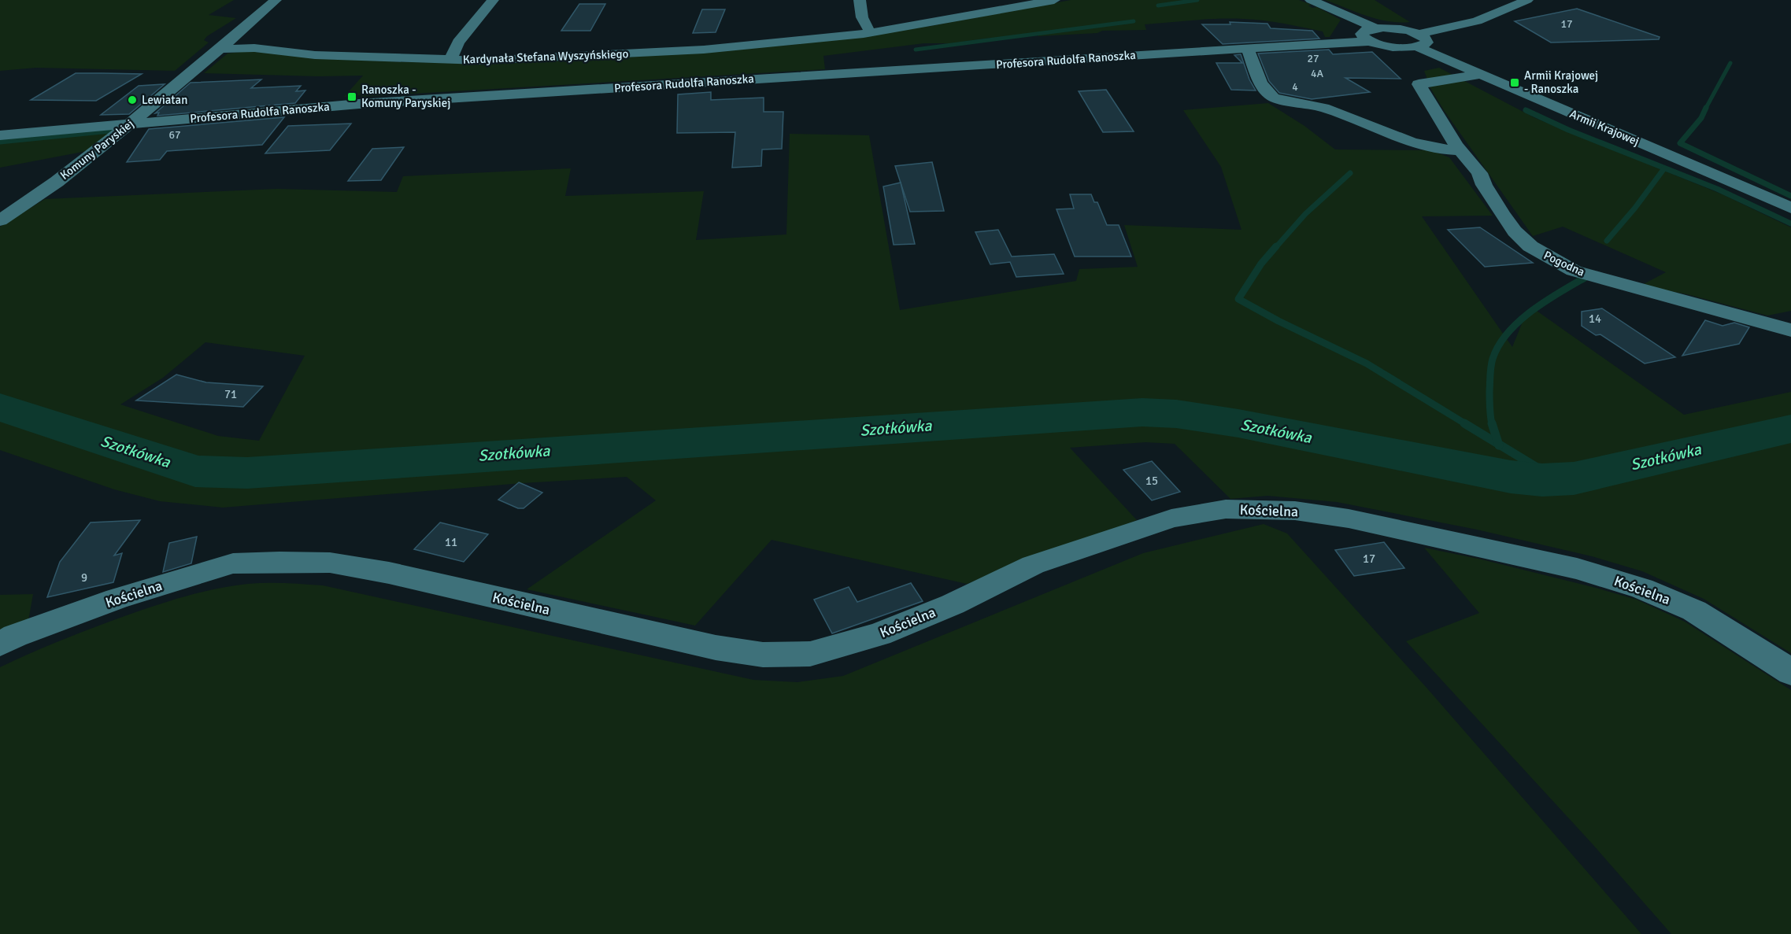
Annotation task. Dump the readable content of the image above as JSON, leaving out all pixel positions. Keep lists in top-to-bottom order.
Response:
{
  "streets": {
    "street": [
      "Kardynała Stefana Wyszyńskiego",
      "Profesora Rudolfa Ranoszka",
      "Armii Krajowej",
      "Komuny Paryskiej",
      "Pogodna",
      "Kościelna"
    ]
  },
  "crossings": [
    ["Kardynała Stefana Wyszyńskiego", "Komuny Paryskiej"],
    ["Profesora Rudolfa Ranoszka", "Komuny Paryskiej"],
    ["Armii Krajowej", "Pogodna"]
  ],
  "water": ["Szotkówka"],
  "places": {
    "transit": ["Armii Krajowej - Ranoszka", "Ranoszka - Komuny Paryskiej"],
    "other": ["Lewiatan"]
  },
  "house_numbers": [
    "17",
    "27",
    "4A",
    "4",
    "67",
    "14",
    "71",
    "15",
    "11",
    "17",
    "9"
  ]
}
